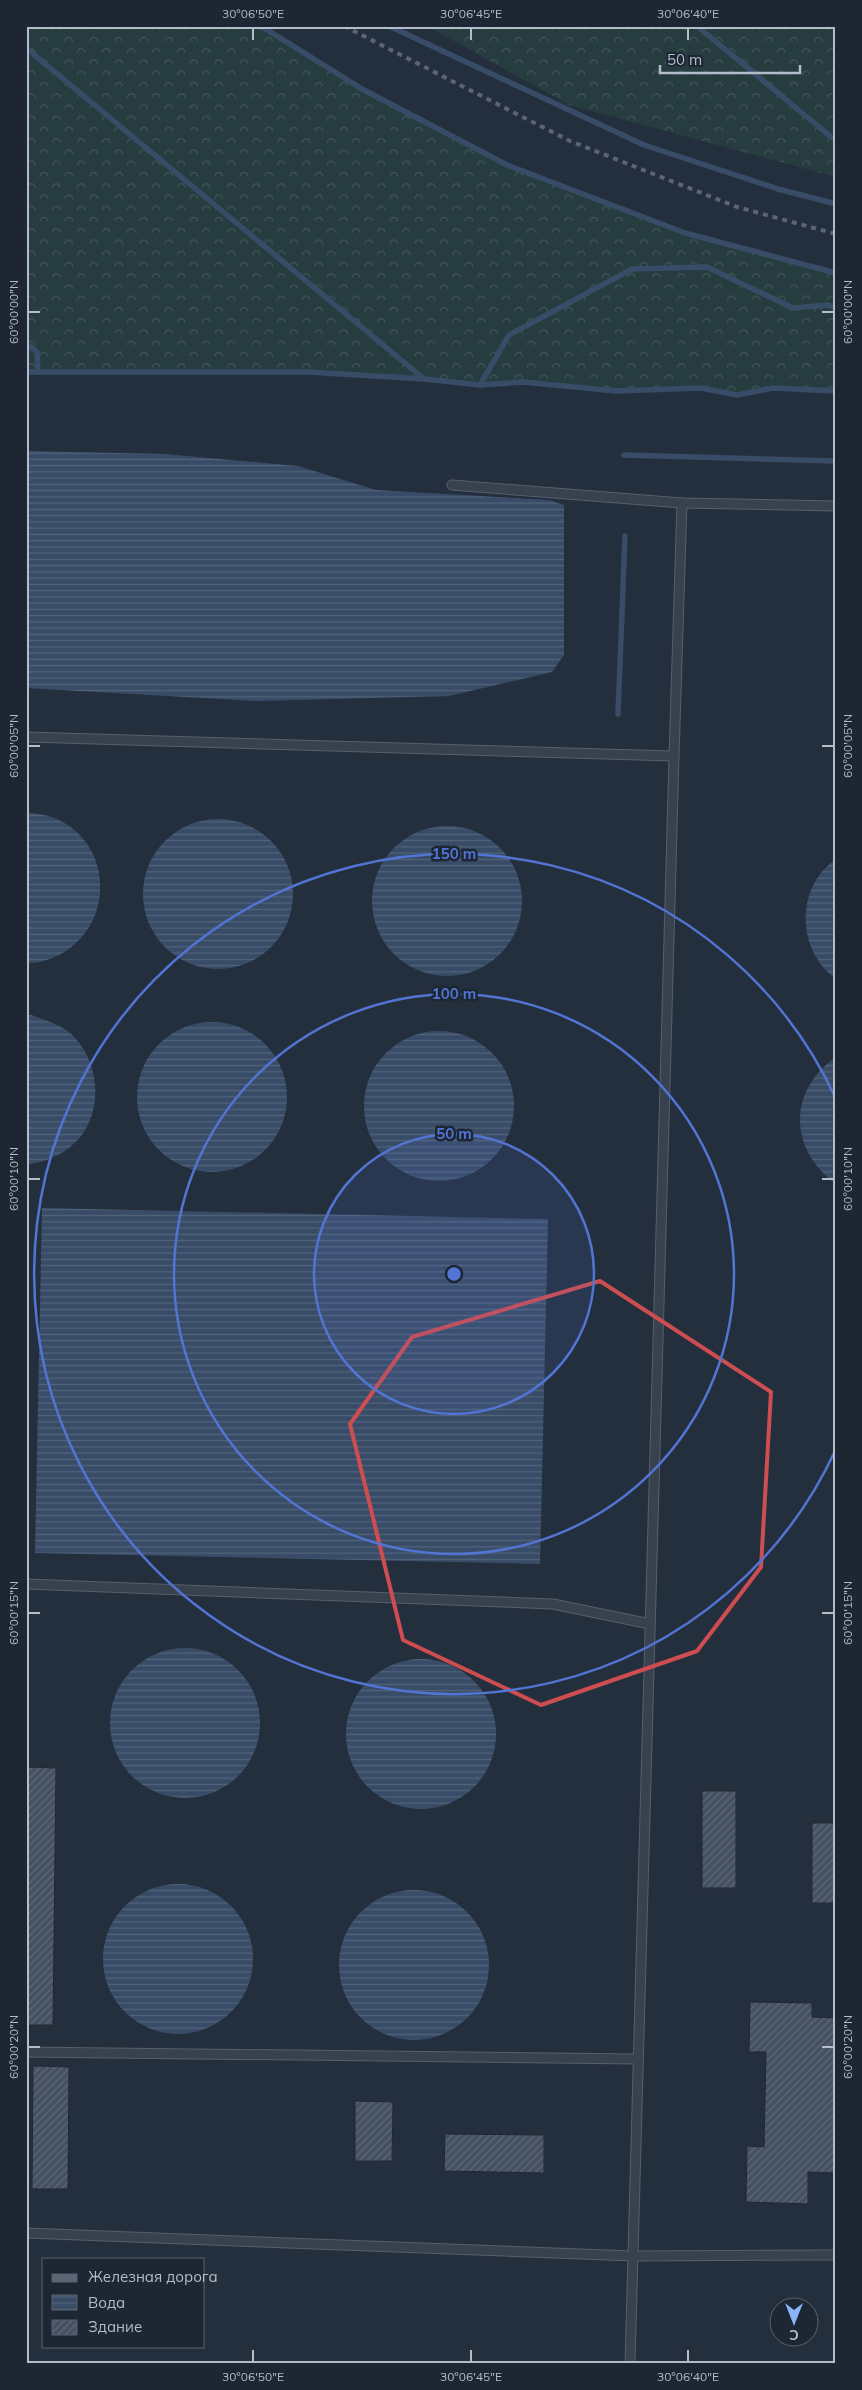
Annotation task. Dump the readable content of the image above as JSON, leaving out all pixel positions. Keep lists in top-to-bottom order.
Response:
{
  "legend": ["Железная дорога", "Вода", "Здание"],
  "scale_bar": "50 m",
  "north": "bottom",
  "coordinates": [
    "30°06'50\"E",
    "30°06'45\"E",
    "30°06'40\"E",
    "60°00'00\"N",
    "60°00'05\"N",
    "60°00'10\"N",
    "60°00'15\"N",
    "60°00'20\"N"
  ],
  "rings": ["150 m", "100 m", "50 m"]
}
